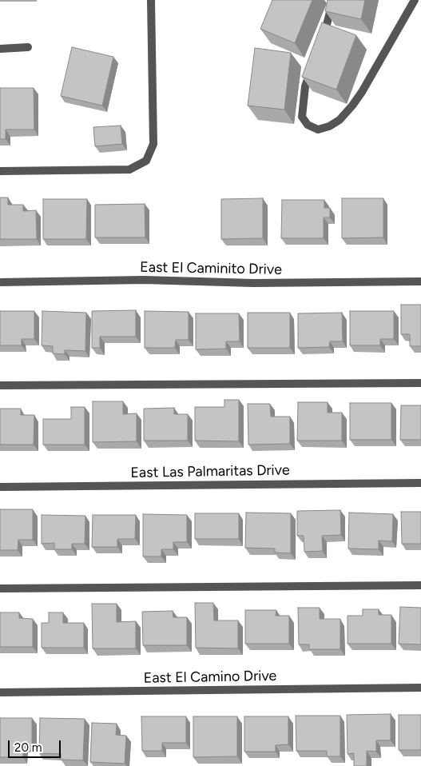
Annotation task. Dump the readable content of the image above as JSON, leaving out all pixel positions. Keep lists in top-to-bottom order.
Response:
{
  "streets": {
    "street": ["East El Caminito Drive", "East Las Palmaritas Drive", "East El Camino Drive"]
  },
  "scale_bar": "20 m"
}
